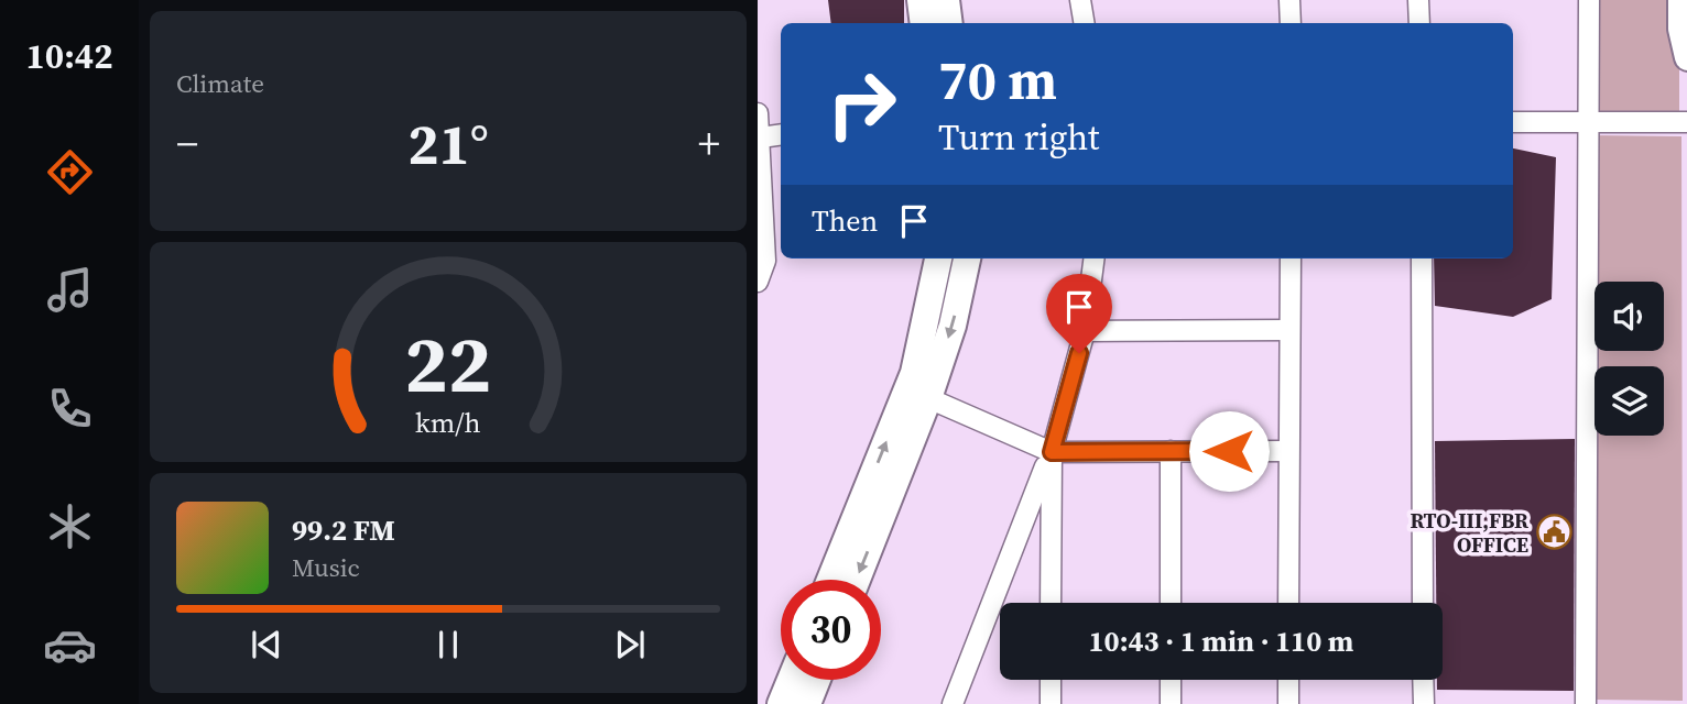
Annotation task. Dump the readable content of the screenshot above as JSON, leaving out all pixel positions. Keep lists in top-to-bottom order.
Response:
{
  "places": {
    "public building": ["RTO-III,FBR OFFICE"]
  },
  "page": {
    "tabs": "10:42",
    "tile": "Climate",
    "turn": ["70 m", "Turn right"],
    "heat": ["−", "21°", "+"],
    "then": "Then",
    "song": ["99.2 FM", "Music"],
    "limit": "30",
    "trip": "10:43 · 1 min · 110 m",
    "gauge": ["22", "km/h"]
  }
}
